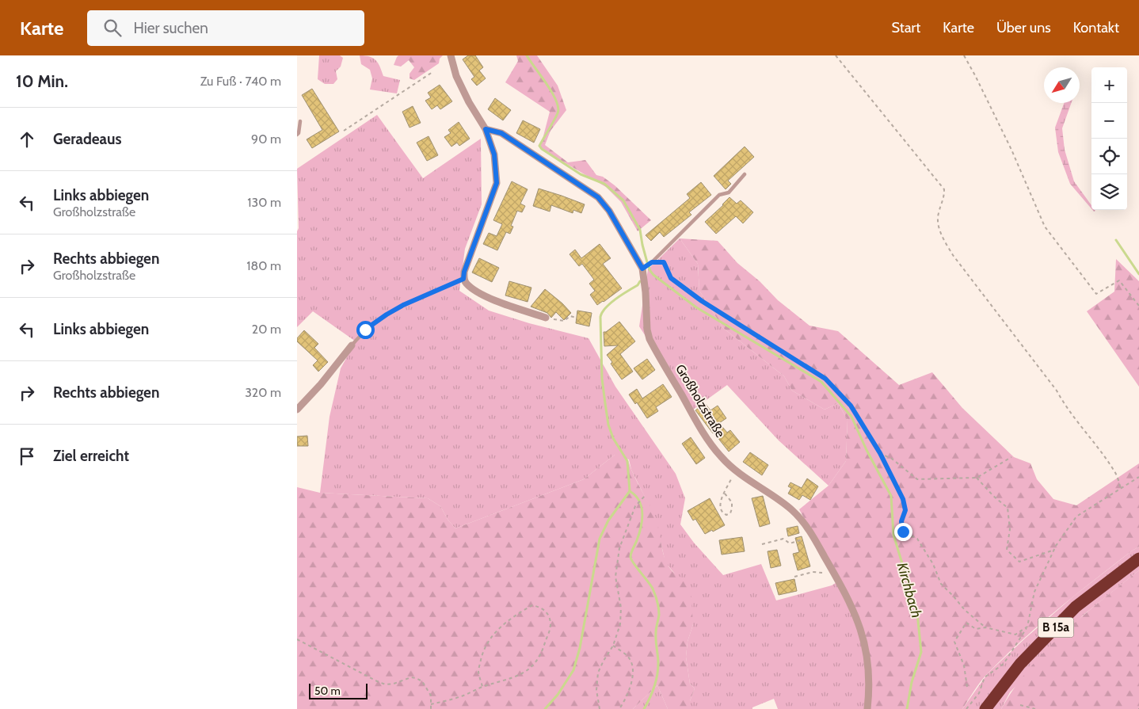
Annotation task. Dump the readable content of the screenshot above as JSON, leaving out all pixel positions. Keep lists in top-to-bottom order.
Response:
{
  "streets": {
    "highway": ["B 15a"],
    "street": ["Großholzstraße"]
  },
  "water": ["Kirchbach"],
  "scale_bar": "50 m",
  "north": "bottom left",
  "page": {
    "header": "Karte",
    "search": "Hier suchen",
    "nav": [
      "Start",
      "Karte",
      "Über uns",
      "Kontakt"
    ],
    "heading": ["10 Min.", "Zu Fuß · 740 m"],
    "map_buttons": ["+", "−"],
    "list": [
      ["Geradeaus", "90 m"],
      ["Links abbiegen", "Großholzstraße", "130 m"],
      ["Rechts abbiegen", "Großholzstraße", "180 m"],
      ["Links abbiegen", "20 m"],
      ["Rechts abbiegen", "320 m"],
      "Ziel erreicht"
    ],
    "scale": "50 m"
  }
}
